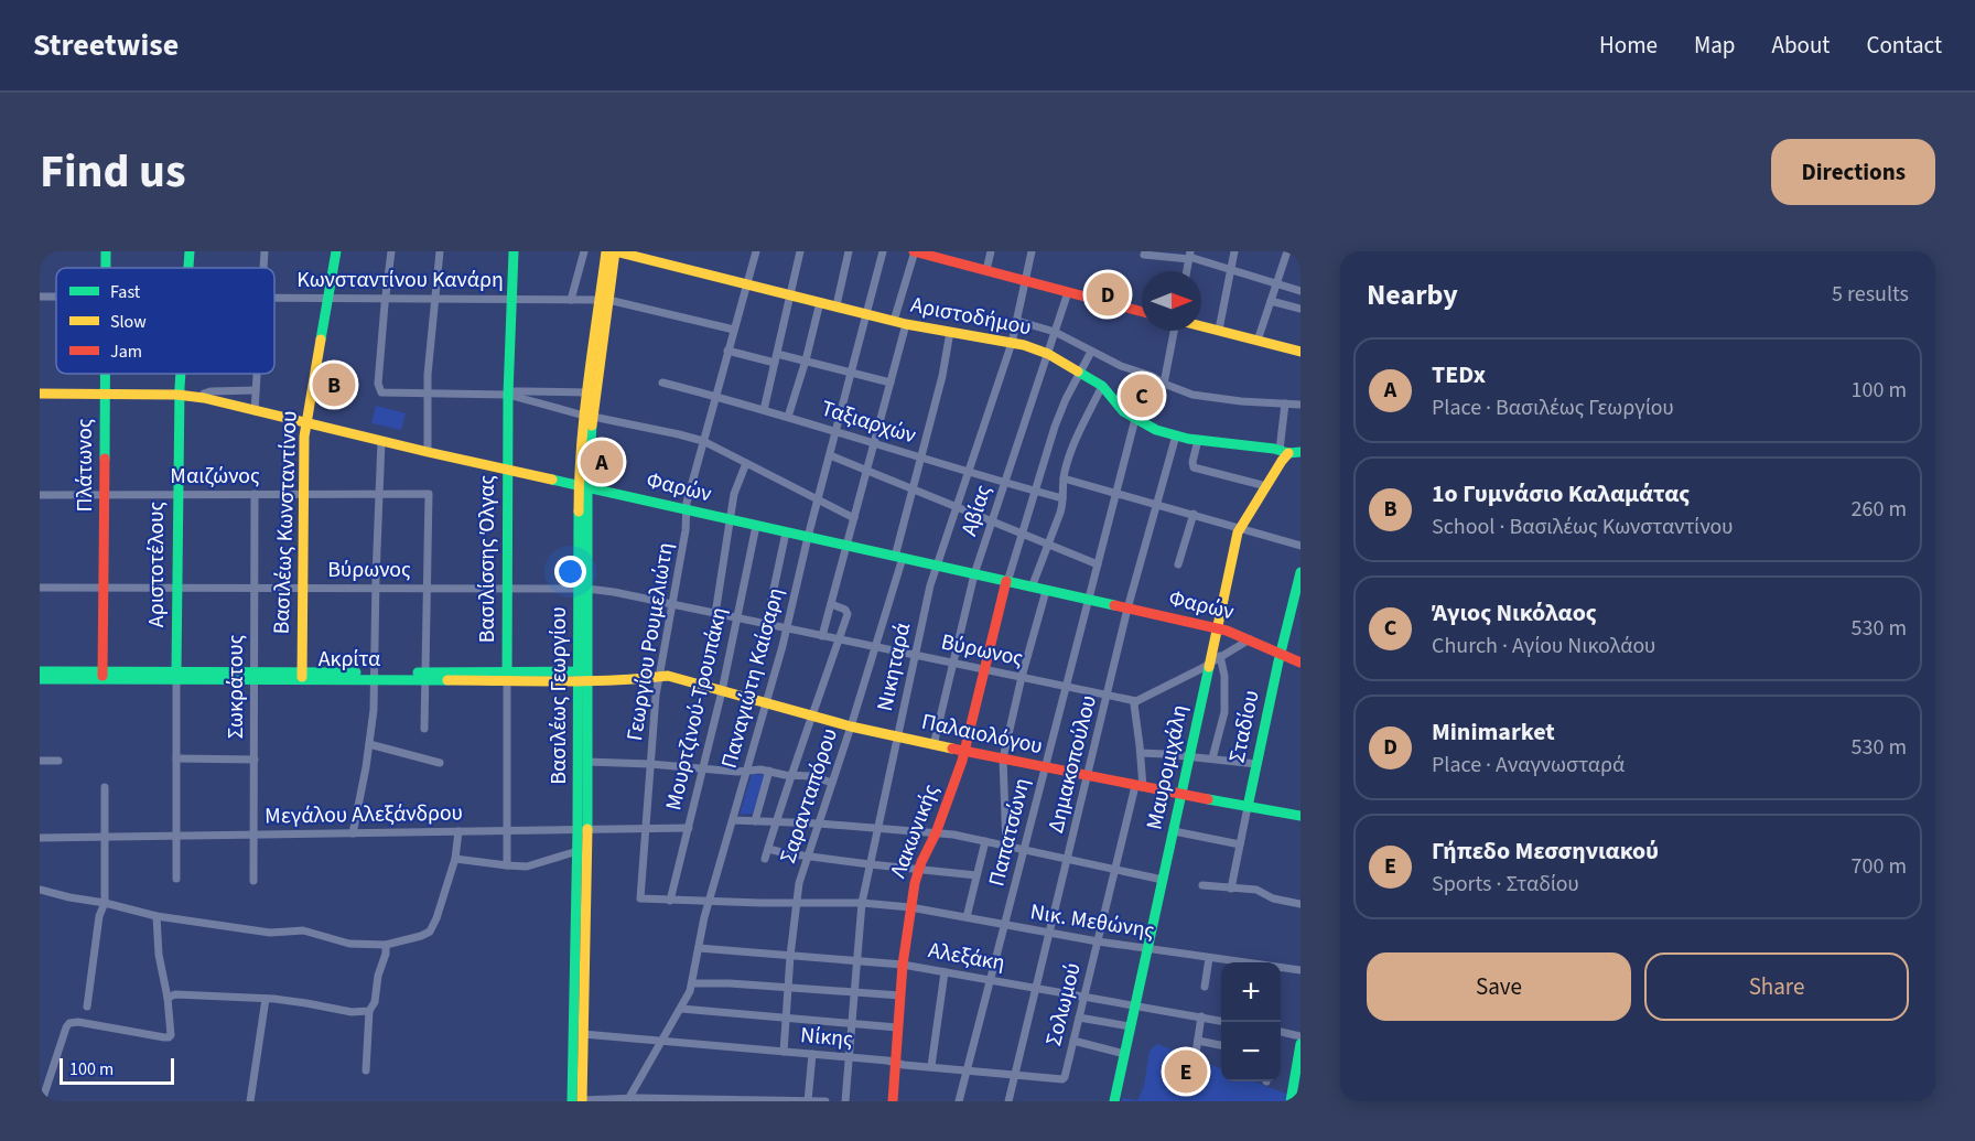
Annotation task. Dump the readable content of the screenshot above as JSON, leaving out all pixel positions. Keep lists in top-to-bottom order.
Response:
{
  "streets": {
    "main road": [
      "Αριστοδήμου",
      "Πλάτωνος",
      "Φαρών",
      "Βασιλέως Κωνσταντίνου",
      "Βασιλίσσης Όλγας",
      "Αριστοτέλους",
      "Ακρίτα",
      "Βασιλέως Γεωργίου",
      "Σταδίου",
      "Παλαιολόγου",
      "Μαυρομιχάλη",
      "Λακωνικής"
    ],
    "street": [
      "Κωνσταντίνου Κανάρη",
      "Ταξιαρχών",
      "Μαιζώνος",
      "Αβίας",
      "Βύρωνος",
      "Γεωργίου Ρουμελιώτη",
      "Νικηταρά",
      "Παναγιώτη Καίσαρη",
      "Σωκράτους",
      "Μουρτζινού-Τρουπάκη",
      "Δημακοπούλου",
      "Σαρανταπόρου",
      "Μεγάλου Αλεξάνδρου",
      "Παπατσώνη",
      "Νικ. Μεθώνης",
      "Αλεξάκη",
      "Σολωμού",
      "Νίκης"
    ]
  },
  "crossings": [
    ["Κωνσταντίνου Κανάρη", "Βασιλέως Κωνσταντίνου"],
    ["Κωνσταντίνου Κανάρη", "Βασιλίσσης Όλγας"],
    ["Κωνσταντίνου Κανάρη", "Γεωργίου Ρουμελιώτη"],
    ["Κωνσταντίνου Κανάρη", "Βασιλέως Γεωργίου"],
    ["Αριστοδήμου", "Αβίας"],
    ["Αριστοδήμου", "Γεωργίου Ρουμελιώτη"],
    ["Αριστοδήμου", "Νικηταρά"],
    ["Αριστοδήμου", "Παναγιώτη Καίσαρη"],
    ["Αριστοδήμου", "Βασιλέως Γεωργίου"],
    ["Αριστοδήμου", "Δημακοπούλου"],
    ["Αριστοδήμου", "Μαυρομιχάλη"],
    ["Αριστοδήμου", "Σαρανταπόρου"],
    ["Αριστοδήμου", "Παπατσώνη"],
    ["Ταξιαρχών", "Αβίας"],
    ["Ταξιαρχών", "Γεωργίου Ρουμελιώτη"],
    ["Ταξιαρχών", "Νικηταρά"],
    ["Ταξιαρχών", "Παναγιώτη Καίσαρη"],
    ["Ταξιαρχών", "Σαρανταπόρου"],
    ["Πλάτωνος", "Μαιζώνος"],
    ["Πλάτωνος", "Φαρών"],
    ["Πλάτωνος", "Βύρωνος"],
    ["Πλάτωνος", "Ακρίτα"],
    ["Μαιζώνος", "Βασιλέως Κωνσταντίνου"],
    ["Μαιζώνος", "Αριστοτέλους"],
    ["Μαιζώνος", "Βύρωνος"],
    ["Μαιζώνος", "Σωκράτους"],
    ["Φαρών", "Αβίας"],
    ["Φαρών", "Βασιλέως Κωνσταντίνου"],
    ["Φαρών", "Βασιλίσσης Όλγας"],
    ["Φαρών", "Αριστοτέλους"],
    ["Φαρών", "Γεωργίου Ρουμελιώτη"],
    ["Φαρών", "Νικηταρά"],
    ["Φαρών", "Παναγιώτη Καίσαρη"],
    ["Φαρών", "Βασιλέως Γεωργίου"],
    ["Φαρών", "Μουρτζινού-Τρουπάκη"],
    ["Φαρών", "Σταδίου"],
    ["Φαρών", "Δημακοπούλου"],
    ["Φαρών", "Μαυρομιχάλη"],
    ["Φαρών", "Σαρανταπόρου"],
    ["Φαρών", "Λακωνικής"],
    ["Φαρών", "Παπατσώνη"],
    ["Αβίας", "Βύρωνος"],
    ["Αβίας", "Παλαιολόγου"],
    ["Βασιλέως Κωνσταντίνου", "Βύρωνος"],
    ["Βασιλέως Κωνσταντίνου", "Ακρίτα"],
    ["Βασιλίσσης Όλγας", "Βύρωνος"],
    ["Βασιλίσσης Όλγας", "Ακρίτα"],
    ["Βασιλίσσης Όλγας", "Μεγάλου Αλεξάνδρου"],
    ["Αριστοτέλους", "Βύρωνος"],
    ["Αριστοτέλους", "Ακρίτα"],
    ["Αριστοτέλους", "Μεγάλου Αλεξάνδρου"],
    ["Βύρωνος", "Γεωργίου Ρουμελιώτη"],
    ["Βύρωνος", "Νικηταρά"],
    ["Βύρωνος", "Παναγιώτη Καίσαρη"],
    ["Βύρωνος", "Σωκράτους"],
    ["Βύρωνος", "Βασιλέως Γεωργίου"],
    ["Βύρωνος", "Μουρτζινού-Τρουπάκη"],
    ["Βύρωνος", "Δημακοπούλου"],
    ["Βύρωνος", "Σαρανταπόρου"],
    ["Βύρωνος", "Λακωνικής"],
    ["Βύρωνος", "Παπατσώνη"],
    ["Βύρωνος", "Σολωμού"],
    ["Γεωργίου Ρουμελιώτη", "Ακρίτα"],
    ["Γεωργίου Ρουμελιώτη", "Παλαιολόγου"],
    ["Γεωργίου Ρουμελιώτη", "Μεγάλου Αλεξάνδρου"],
    ["Γεωργίου Ρουμελιώτη", "Νικ. Μεθώνης"],
    ["Ακρίτα", "Σωκράτους"],
    ["Ακρίτα", "Βασιλέως Γεωργίου"],
    ["Ακρίτα", "Παλαιολόγου"],
    ["Νικηταρά", "Παλαιολόγου"],
    ["Νικηταρά", "Νικ. Μεθώνης"],
    ["Νικηταρά", "Αλεξάκη"],
    ["Νικηταρά", "Νίκης"],
    ["Παναγιώτη Καίσαρη", "Παλαιολόγου"],
    ["Παναγιώτη Καίσαρη", "Νικ. Μεθώνης"],
    ["Παναγιώτη Καίσαρη", "Αλεξάκη"],
    ["Παναγιώτη Καίσαρη", "Νίκης"],
    ["Σωκράτους", "Μεγάλου Αλεξάνδρου"],
    ["Βασιλέως Γεωργίου", "Μεγάλου Αλεξάνδρου"],
    ["Βασιλέως Γεωργίου", "Νίκης"],
    ["Μουρτζινού-Τρουπάκη", "Παλαιολόγου"],
    ["Μουρτζινού-Τρουπάκη", "Μεγάλου Αλεξάνδρου"],
    ["Μουρτζινού-Τρουπάκη", "Νικ. Μεθώνης"],
    ["Σταδίου", "Παλαιολόγου"],
    ["Παλαιολόγου", "Δημακοπούλου"],
    ["Παλαιολόγου", "Μαυρομιχάλη"],
    ["Παλαιολόγου", "Σαρανταπόρου"],
    ["Παλαιολόγου", "Λακωνικής"],
    ["Παλαιολόγου", "Παπατσώνη"],
    ["Παλαιολόγου", "Σολωμού"],
    ["Δημακοπούλου", "Νικ. Μεθώνης"],
    ["Δημακοπούλου", "Αλεξάκη"],
    ["Δημακοπούλου", "Νίκης"],
    ["Μαυρομιχάλη", "Νικ. Μεθώνης"],
    ["Μαυρομιχάλη", "Αλεξάκη"],
    ["Σαρανταπόρου", "Νικ. Μεθώνης"],
    ["Σαρανταπόρου", "Αλεξάκη"],
    ["Σαρανταπόρου", "Νίκης"],
    ["Λακωνικής", "Νικ. Μεθώνης"],
    ["Λακωνικής", "Αλεξάκη"],
    ["Λακωνικής", "Νίκης"],
    ["Παπατσώνη", "Νικ. Μεθώνης"],
    ["Παπατσώνη", "Αλεξάκη"],
    ["Παπατσώνη", "Νίκης"],
    ["Νικ. Μεθώνης", "Σολωμού"],
    ["Αλεξάκη", "Σολωμού"],
    ["Σολωμού", "Νίκης"]
  ],
  "legend": ["Fast", "Slow", "Jam"],
  "scale_bar": "100 m",
  "north": "right",
  "page": {
    "header": "Streetwise",
    "nav": [
      "Home",
      "Map",
      "About",
      "Contact"
    ],
    "title": "Find us",
    "buttons": [
      "Directions",
      ["Save", "Share"]
    ],
    "heading": ["Nearby", "5 results"],
    "pins": [
      "D",
      "B",
      "C",
      "A",
      "E"
    ],
    "list": [
      {
        "mark": "A",
        "name": "TEDx",
        "note": "Place · Βασιλέως Γεωργίου",
        "value": "100 m"
      },
      {
        "mark": "B",
        "name": "1ο Γυμνάσιο Καλαμάτας",
        "note": "School · Βασιλέως Κωνσταντίνου",
        "value": "260 m"
      },
      {
        "mark": "C",
        "name": "Άγιος Νικόλαος",
        "note": "Church · Αγίου Νικολάου",
        "value": "530 m"
      },
      {
        "mark": "D",
        "name": "Minimarket",
        "note": "Place · Αναγνωσταρά",
        "value": "530 m"
      },
      {
        "mark": "E",
        "name": "Γήπεδο Μεσσηνιακού",
        "note": "Sports · Σταδίου",
        "value": "700 m"
      }
    ],
    "map_buttons": ["+", "−"],
    "scale": "100 m"
  }
}
